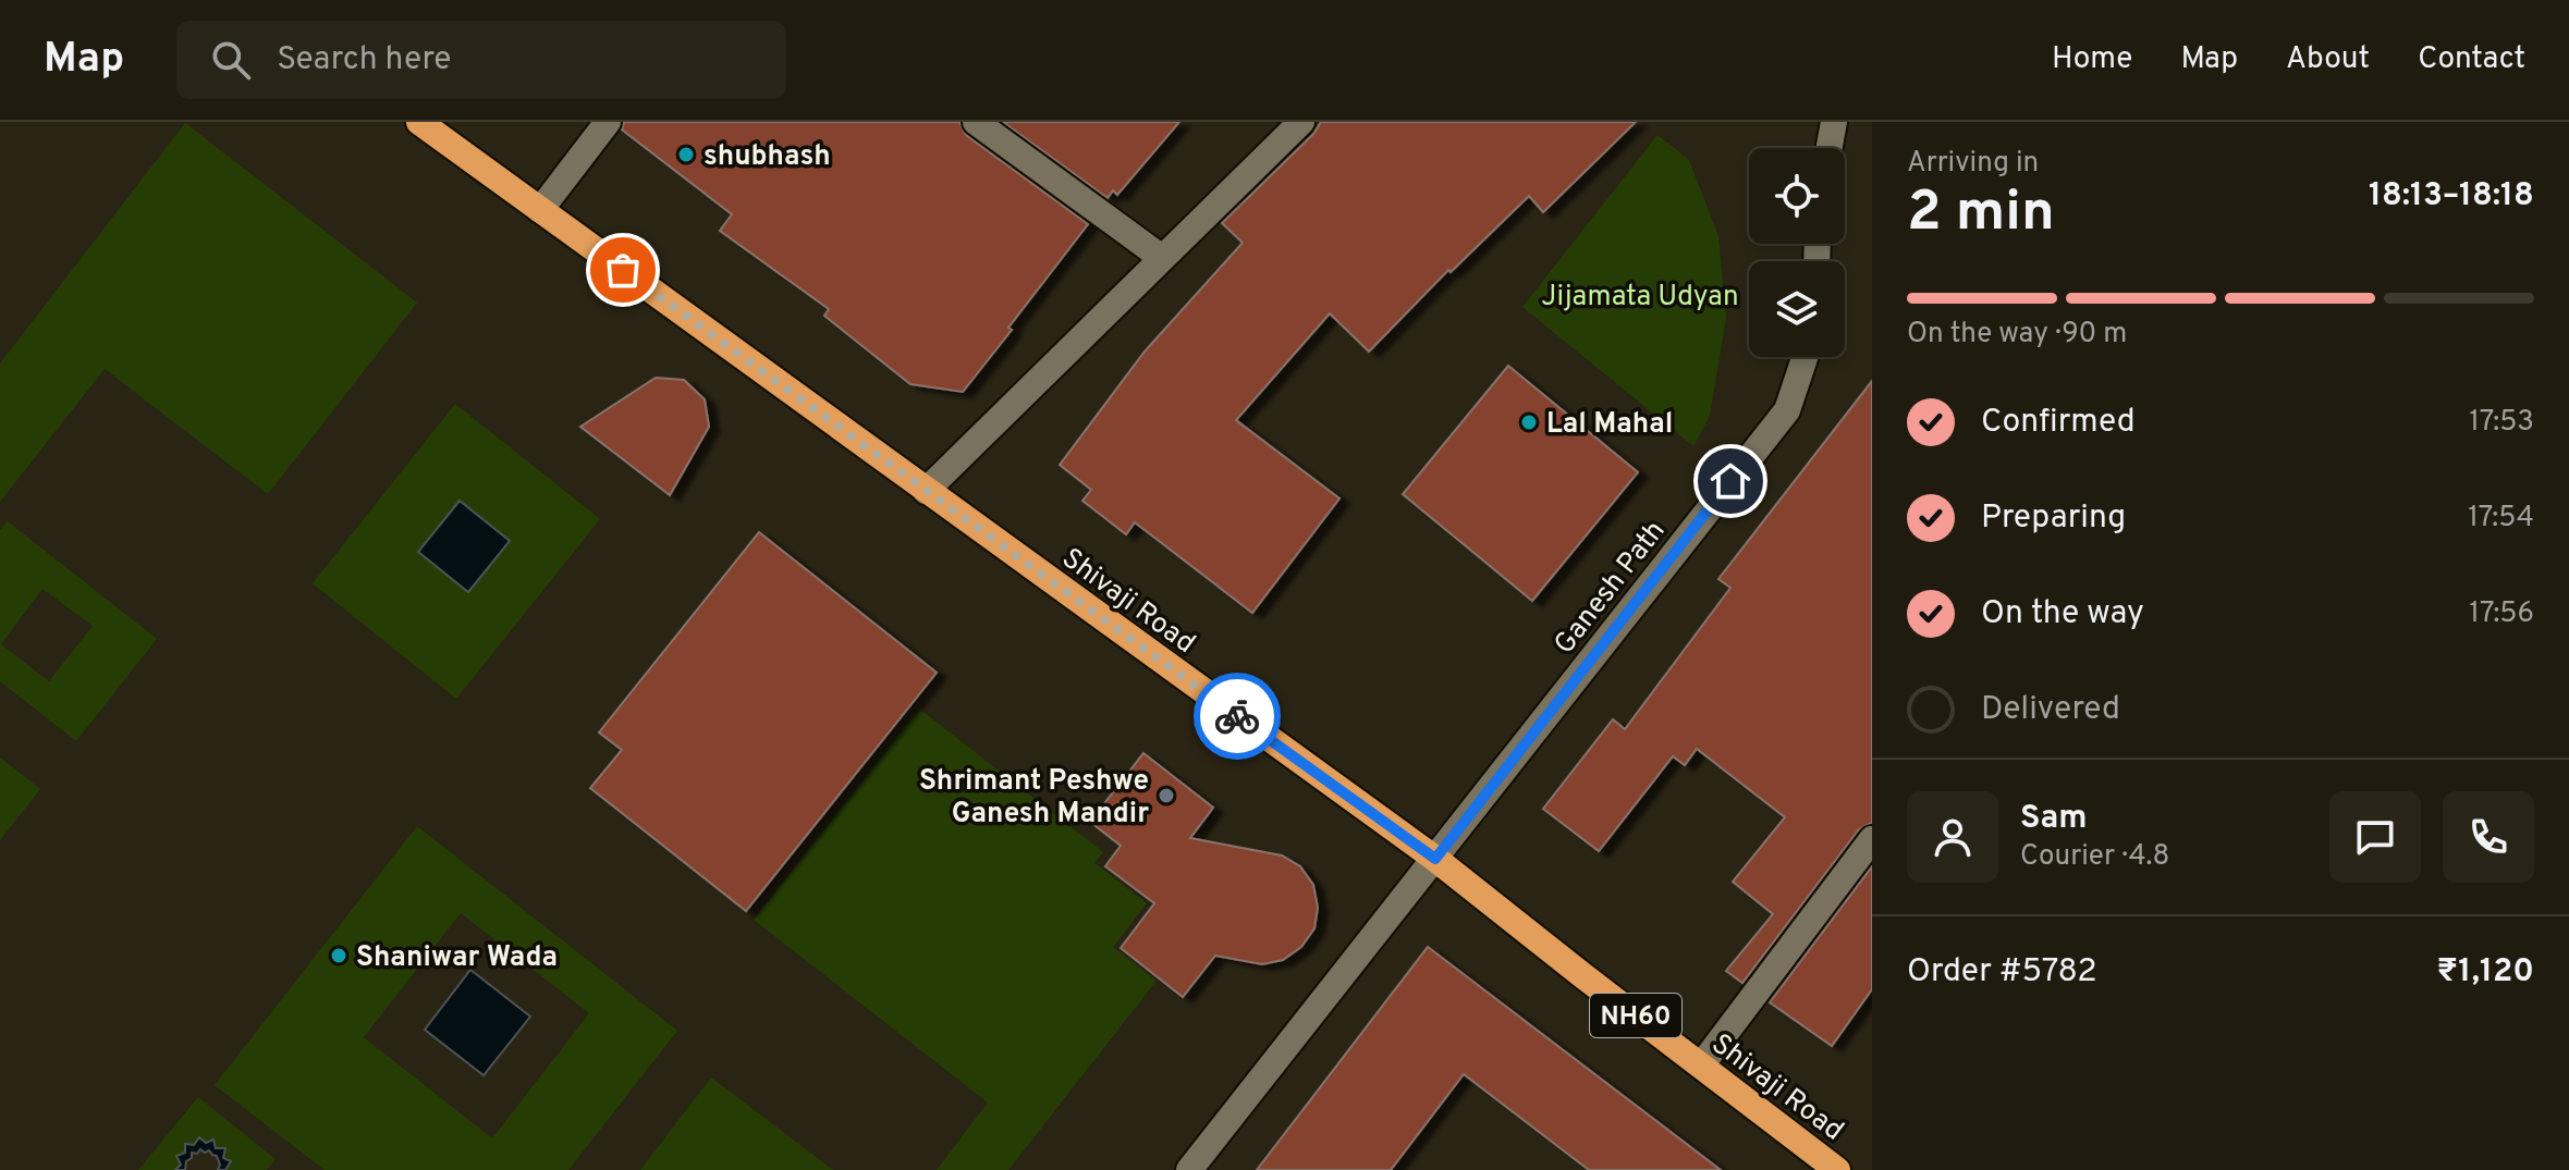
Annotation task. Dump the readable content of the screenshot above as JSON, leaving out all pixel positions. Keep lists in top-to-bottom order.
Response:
{
  "streets": {
    "highway": ["Shivaji Road", "NH60"],
    "street": ["Ganesh Path"]
  },
  "crossings": [
    ["Ganesh Path", "Shivaji Road"]
  ],
  "parks": ["Jijamata Udyan"],
  "places": [
    "shubhash",
    "Lal Mahal",
    "Shrimant Peshwe Ganesh Mandir",
    "Shaniwar Wada"
  ],
  "page": {
    "header": "Map",
    "search": "Search here",
    "nav": [
      "Home",
      "Map",
      "About",
      "Contact"
    ],
    "heading": ["2 min", "Arriving in", "18:13–18:18"],
    "panel": [
      "Sam",
      "Courier · 4.8",
      "Order #5782",
      "₹1,120"
    ],
    "bar": "On the way · 90 m",
    "list": [
      ["Confirmed", "17:53"],
      ["Preparing", "17:54"],
      ["On the way", "17:56"],
      "Delivered"
    ]
  }
}
